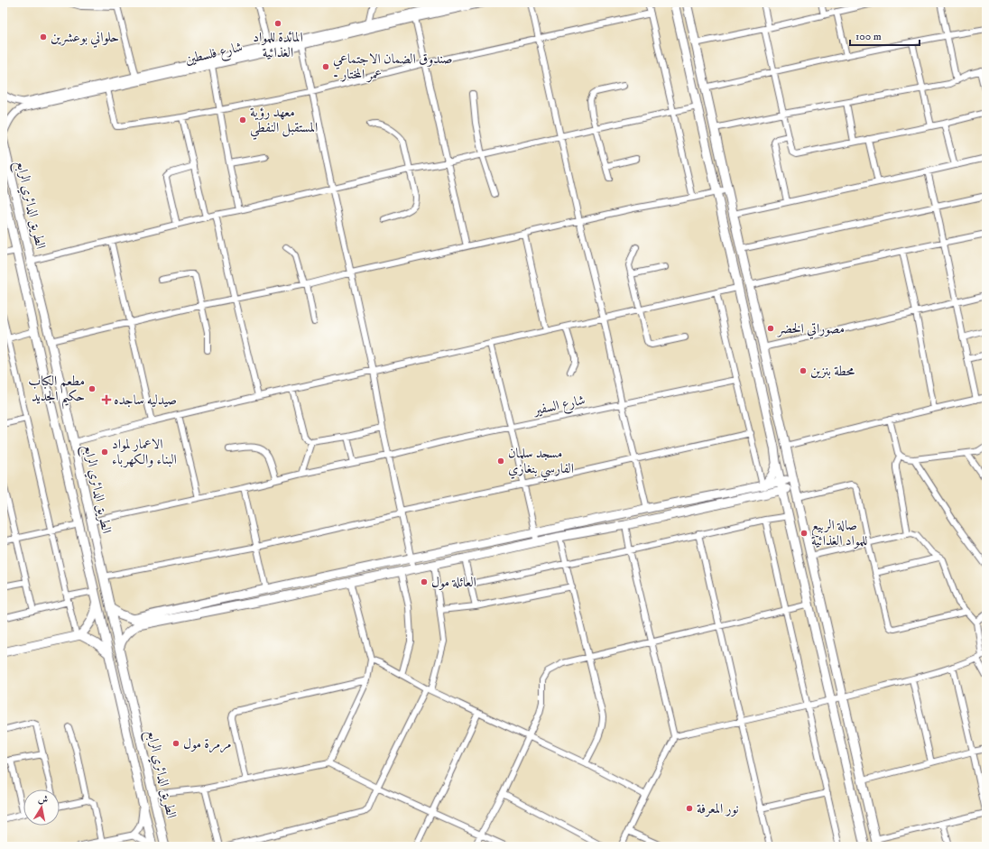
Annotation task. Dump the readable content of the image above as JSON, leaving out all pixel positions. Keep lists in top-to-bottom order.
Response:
{
  "streets": {
    "main road": ["الطريق الدائري الرابع"],
    "street": ["شارع فلسطين", "شارع السفير"]
  },
  "crossings": [
    ["الطريق الدائري الرابع", "شارع السفير"]
  ],
  "places": {
    "other": [
      "المائدة للمواد الغذائية",
      "حلواني بوعشرين",
      "صندوق الضمان الاجتماعي - عمر المختار",
      "معهد رؤية المستقبل النفطي",
      "مصوراتي الخضر",
      "محطة بنزين",
      "مطعم الكباب حكيم الجديد",
      "الاعمار لمواد البناء والكهرباء",
      "مسجد سلمان الفارسي بنغازي",
      "صالة الربيع للمواد الغذائية",
      "العائلة مول",
      "مرمرة مول",
      "نور المعرفة"
    ],
    "health": ["صيدليه ساجده"]
  },
  "scale_bar": "100 m",
  "north": "top"
}
